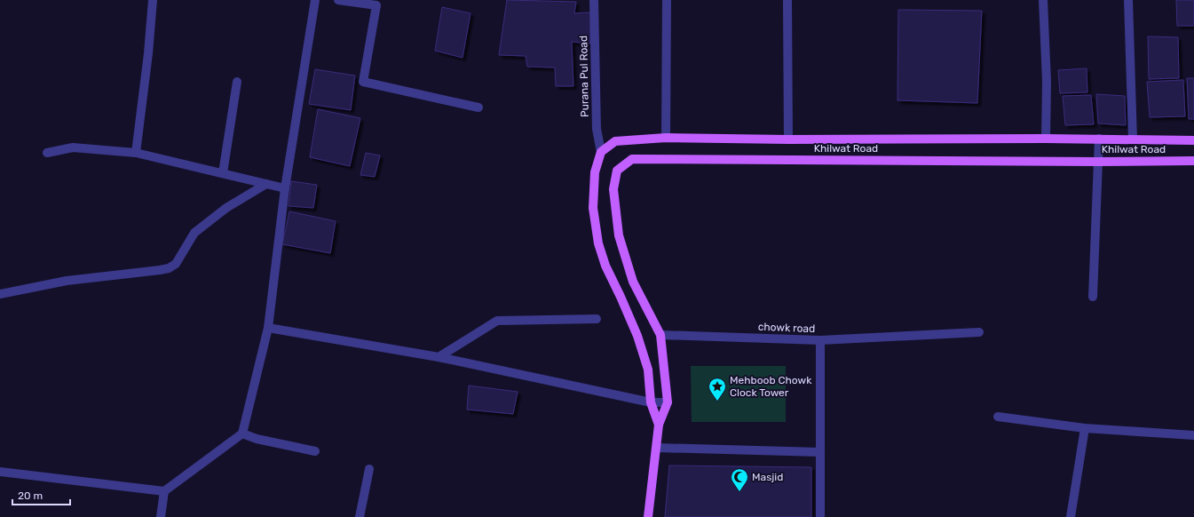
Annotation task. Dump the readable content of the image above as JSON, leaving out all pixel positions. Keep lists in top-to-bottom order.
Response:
{
  "streets": {
    "main road": ["Khilwat Road"],
    "street": ["Purana Pul Road", "chowk road"]
  },
  "crossings": [
    ["Purana Pul Road", "Khilwat Road"],
    ["Khilwat Road", "chowk road"]
  ],
  "places": {
    "place": ["Mehboob Chowk Clock Tower"],
    "mosque": ["Masjid"]
  },
  "scale_bar": "20 m"
}
